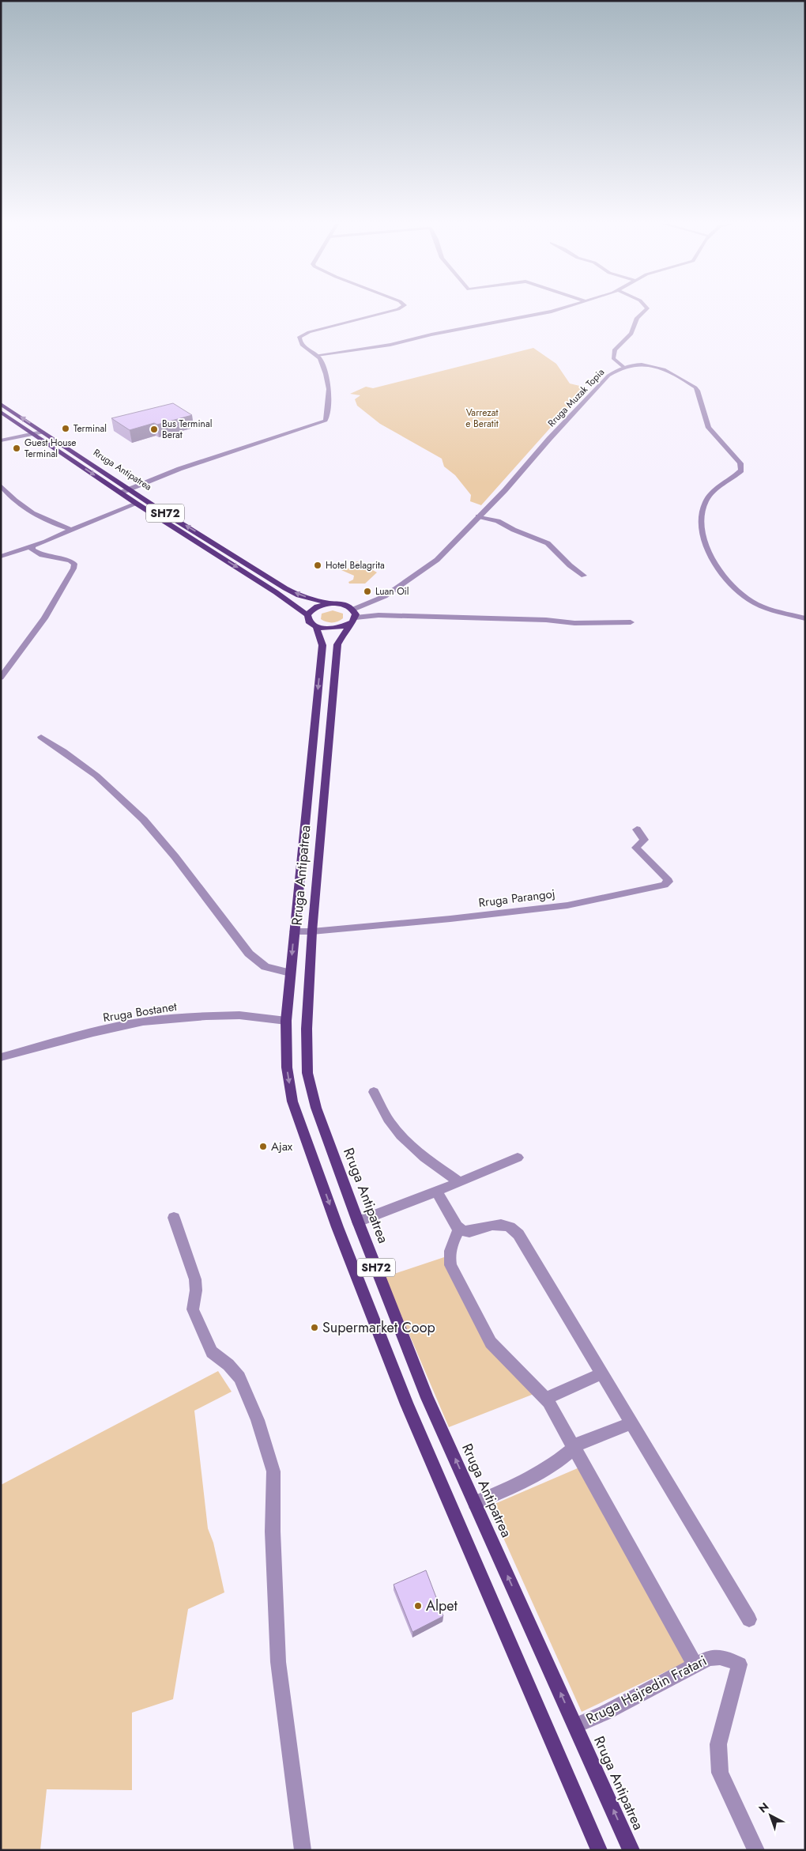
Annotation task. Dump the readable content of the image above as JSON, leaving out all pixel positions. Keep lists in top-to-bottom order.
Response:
{
  "streets": {
    "main road": ["Rruga Antipatrea", "SH72"],
    "street": [
      "Rruga Muzak Topia",
      "Rruga Parangoj",
      "Rruga Bostanet",
      "Rruga Hajredin Fratari"
    ]
  },
  "crossings": [
    ["Rruga Muzak Topia", "Rruga Antipatrea"],
    ["Rruga Antipatrea", "Rruga Parangoj"],
    ["Rruga Antipatrea", "Rruga Bostanet"],
    ["Rruga Antipatrea", "Rruga Hajredin Fratari"]
  ],
  "parks": ["Varrezat e Beratit"],
  "places": [
    "Terminal",
    "Bus Terminal Berat",
    "Guest House Terminal",
    "Hotel Belagrita",
    "Luan Oil",
    "Ajax",
    "Supermarket Coop",
    "Alpet"
  ],
  "north": "top left"
}
